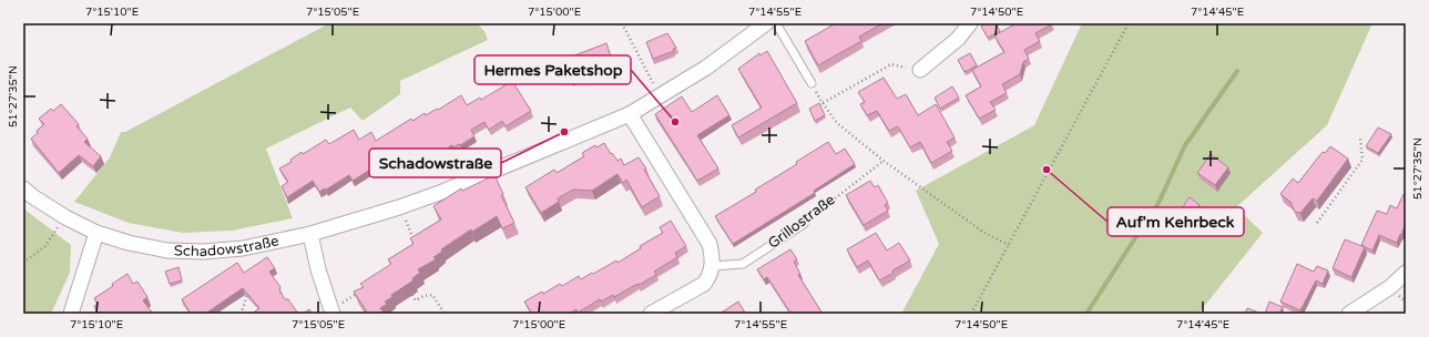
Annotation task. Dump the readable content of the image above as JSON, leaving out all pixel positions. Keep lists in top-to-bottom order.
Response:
{
  "streets": {
    "street": ["Schadowstraße"],
    "lane": ["Grillostraße"]
  },
  "places": ["Hermes Paketshop", "Schadowstraße", "Auf'm Kehrbeck"],
  "coordinates": [
    "7°15'10\"E",
    "7°15'05\"E",
    "7°15'00\"E",
    "7°14'55\"E",
    "7°14'50\"E",
    "7°14'45\"E",
    "51°27'35\"N"
  ]
}
